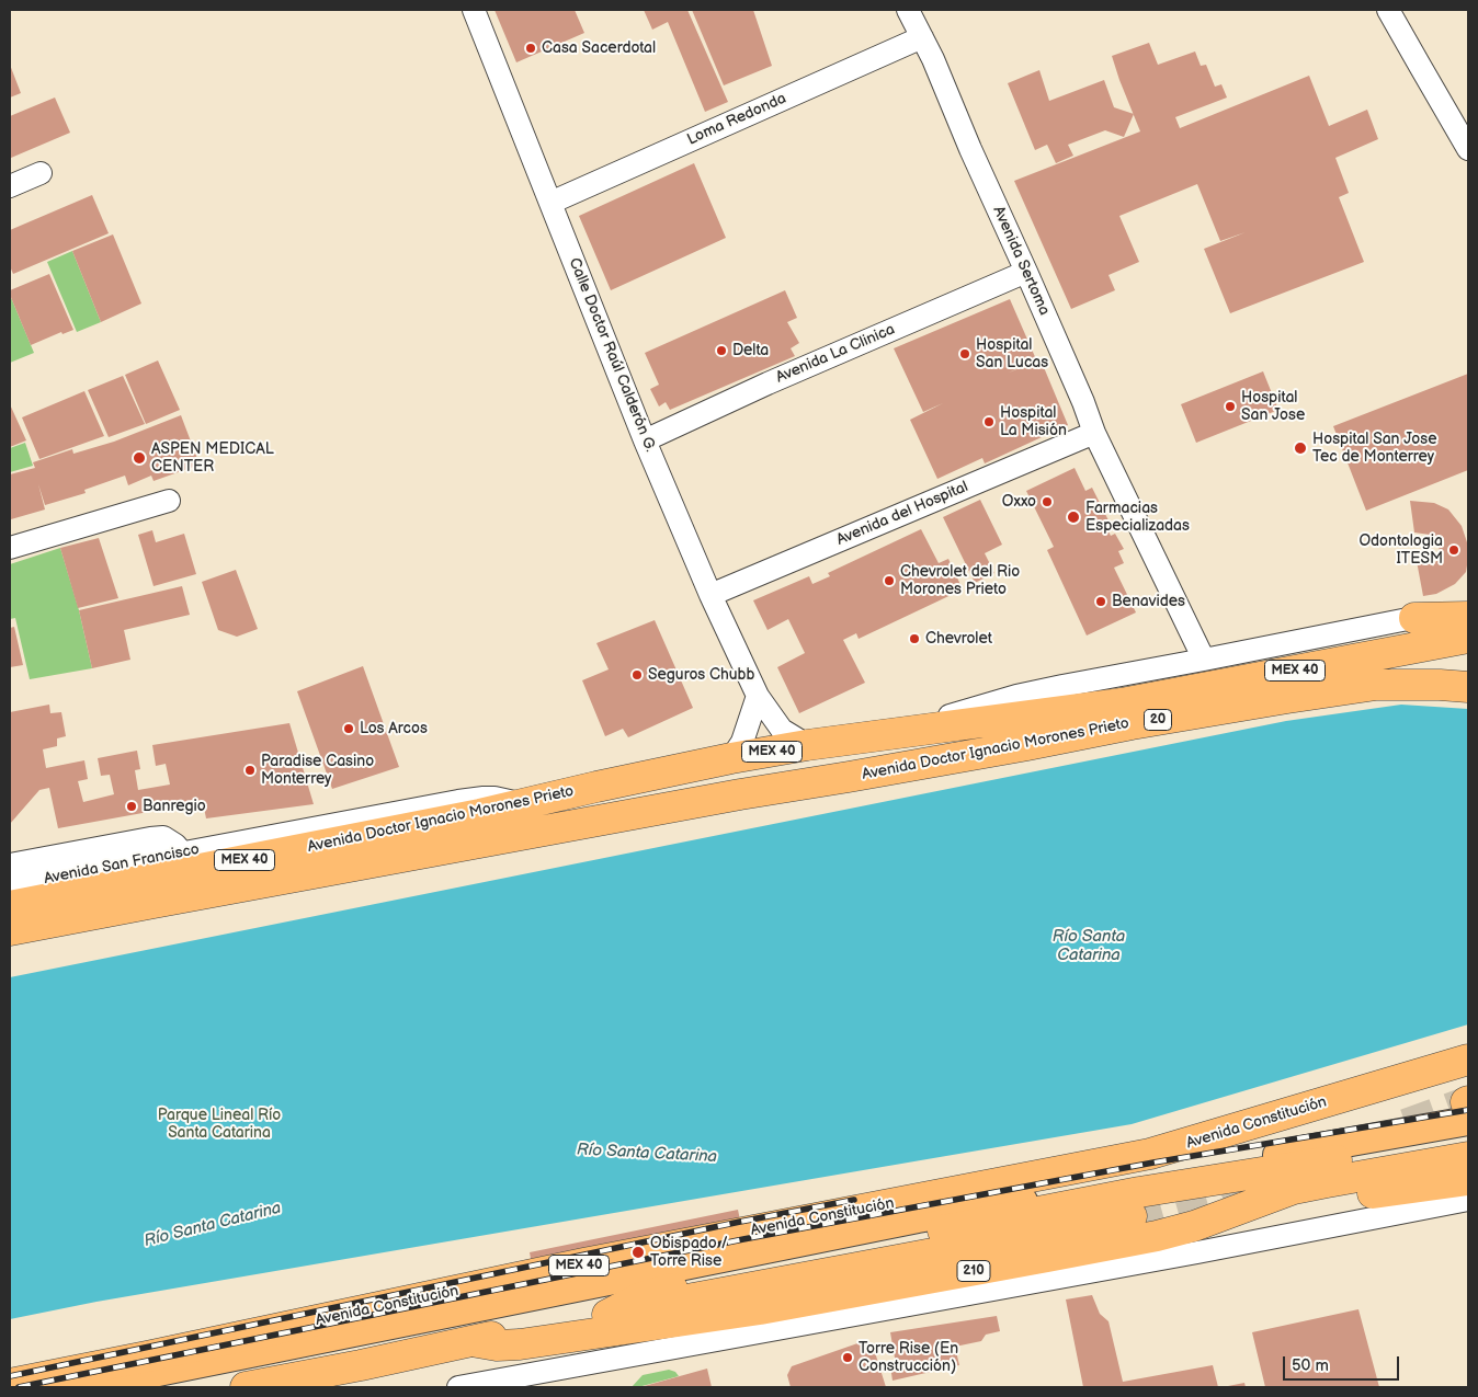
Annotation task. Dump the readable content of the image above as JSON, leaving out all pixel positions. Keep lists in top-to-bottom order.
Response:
{
  "streets": {
    "highway": [
      "MEX 40",
      "20",
      "Avenida Doctor Ignacio Morones Prieto",
      "Avenida Constitución",
      "210"
    ],
    "street": [
      "Loma Redonda",
      "Avenida Sertoma",
      "Avenida La Clinica",
      "Calle Doctor Raúl Calderón G.",
      "Avenida del Hospital",
      "Avenida San Francisco"
    ]
  },
  "crossings": [
    ["Loma Redonda", "Avenida Sertoma"],
    ["Loma Redonda", "Calle Doctor Raúl Calderón G."],
    ["Avenida Sertoma", "Avenida La Clinica"],
    ["Avenida Sertoma", "Avenida del Hospital"],
    ["Avenida La Clinica", "Calle Doctor Raúl Calderón G."],
    ["Calle Doctor Raúl Calderón G.", "Avenida del Hospital"],
    ["Calle Doctor Raúl Calderón G.", "Avenida Doctor Ignacio Morones Prieto"],
    ["MEX 40", "Avenida Doctor Ignacio Morones Prieto"],
    ["Avenida Doctor Ignacio Morones Prieto", "Avenida San Francisco"]
  ],
  "water": ["Río Santa Catarina"],
  "parks": ["Parque Lineal Río Santa Catarina"],
  "places": [
    "Casa Sacerdotal",
    "Delta",
    "Hospital San Lucas",
    "Hospital San Jose",
    "Hospital La Misión",
    "Hospital San Jose Tec de Monterrey",
    "ASPEN MEDICAL CENTER",
    "Oxxo",
    "Farmacias Especializadas",
    "Odontologia ITESM",
    "Chevrolet del Rio Morones Prieto",
    "Benavides",
    "Chevrolet",
    "Seguros Chubb",
    "Los Arcos",
    "Paradise Casino Monterrey",
    "Banregio",
    "Obispado / Torre Rise",
    "Torre Rise (En Construcción)"
  ],
  "scale_bar": "50 m"
}
